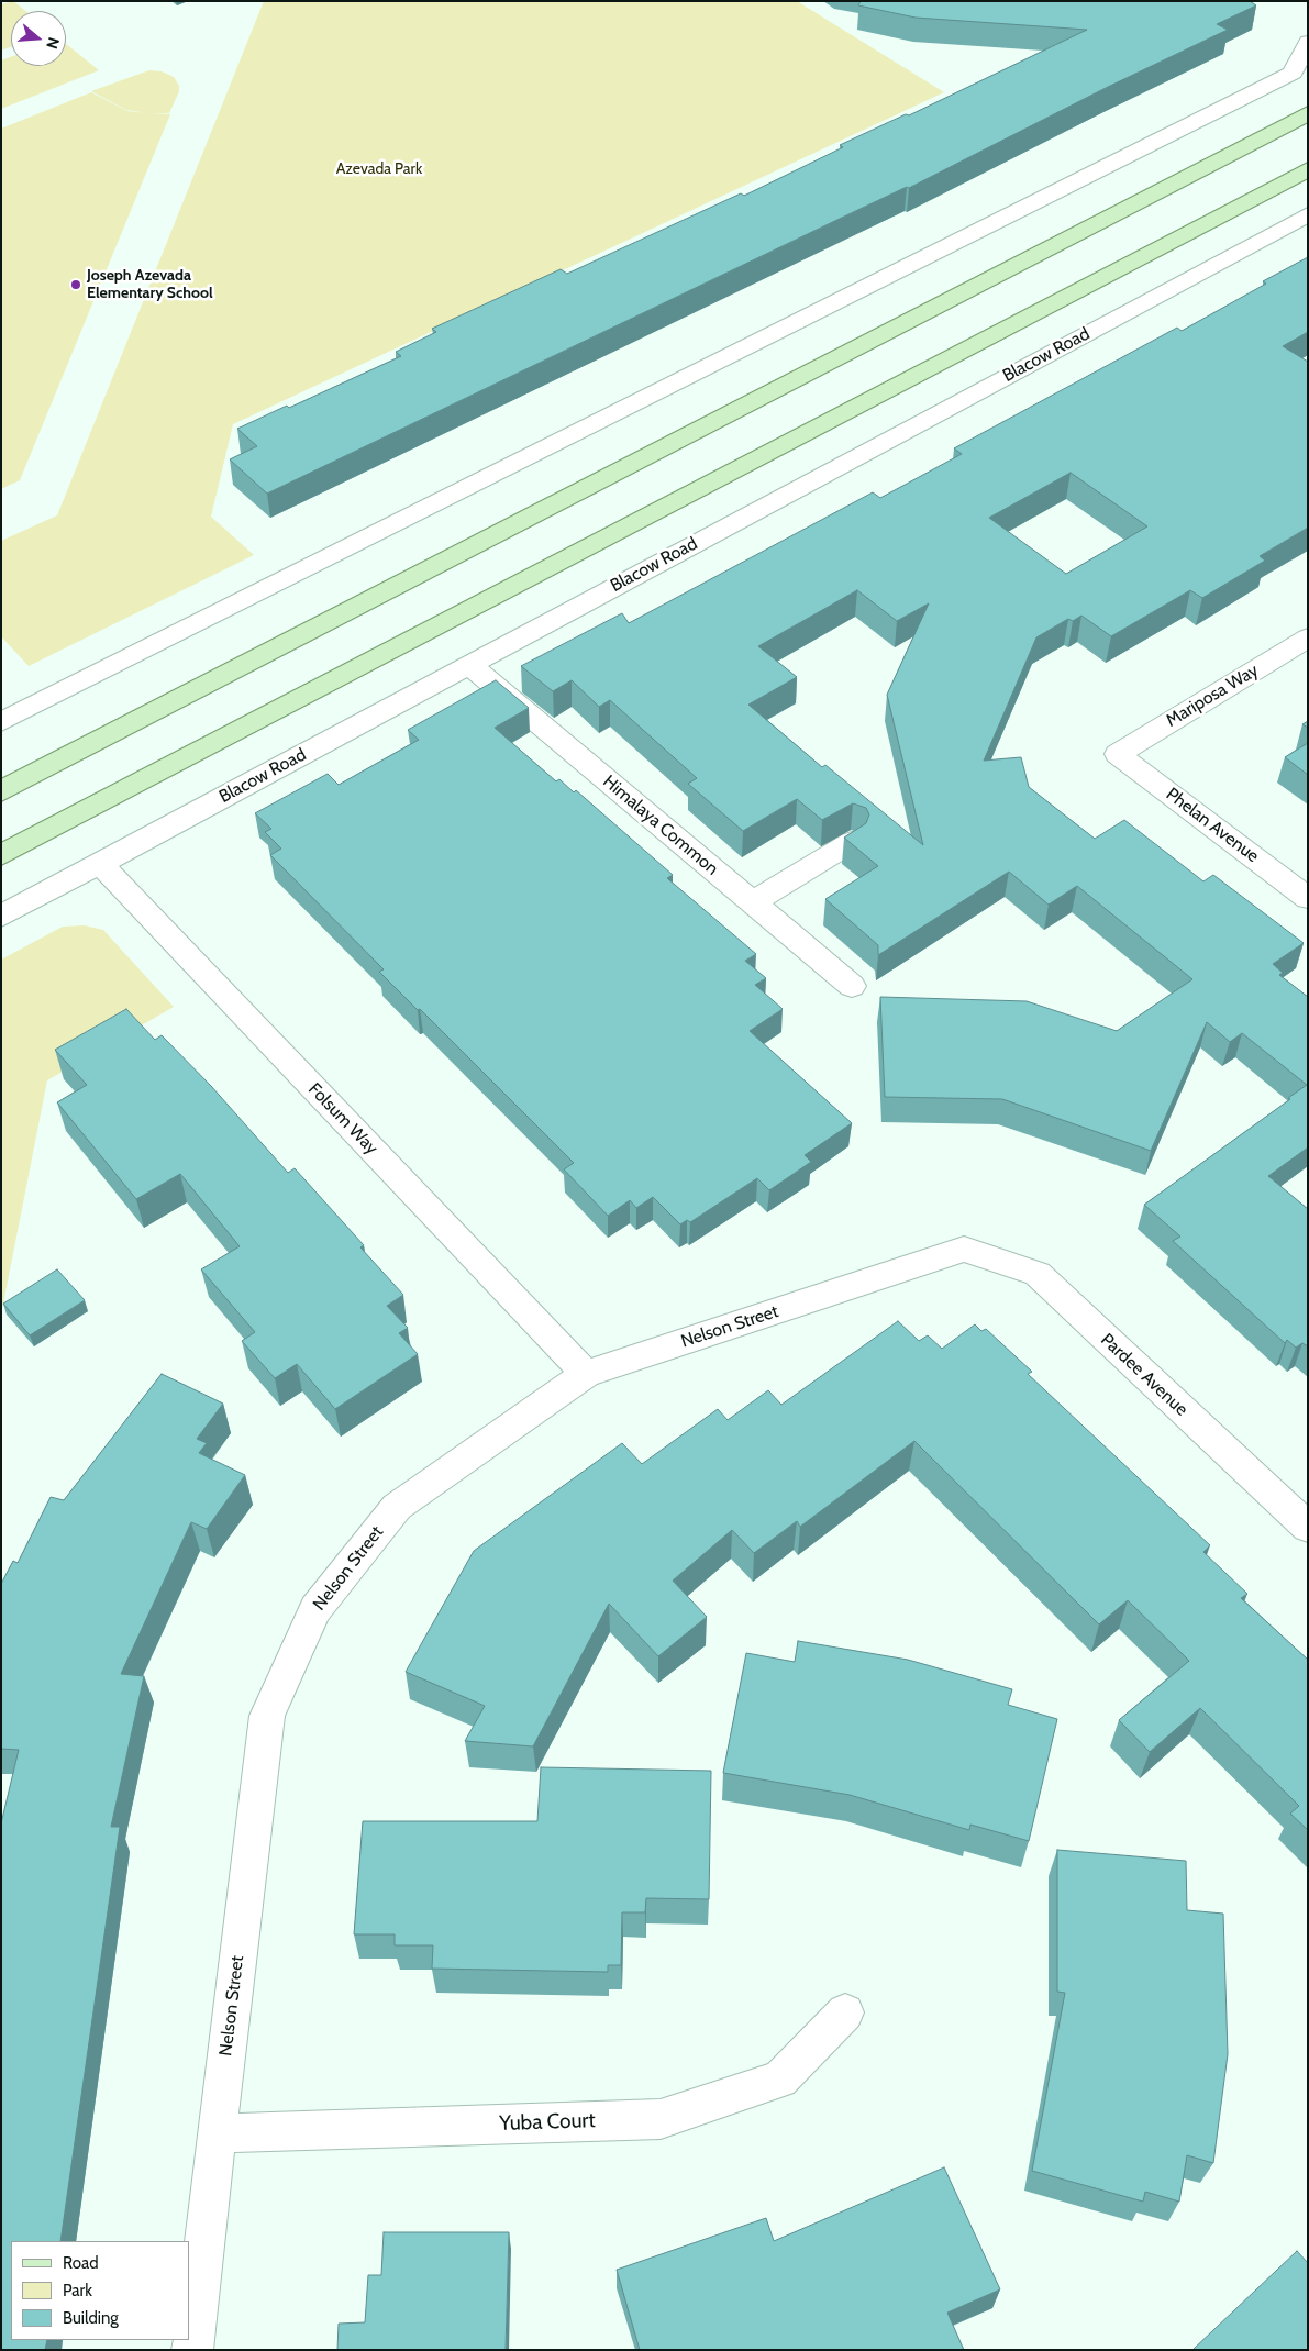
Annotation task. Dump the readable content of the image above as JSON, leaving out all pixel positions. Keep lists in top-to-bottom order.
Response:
{
  "streets": {
    "street": [
      "Blacow Road",
      "Mariposa Way",
      "Himalaya Common",
      "Phelan Avenue",
      "Folsum Way",
      "Nelson Street",
      "Pardee Avenue",
      "Yuba Court"
    ]
  },
  "crossings": [
    ["Blacow Road", "Himalaya Common"],
    ["Blacow Road", "Folsum Way"],
    ["Mariposa Way", "Phelan Avenue"],
    ["Folsum Way", "Nelson Street"],
    ["Nelson Street", "Pardee Avenue"],
    ["Nelson Street", "Yuba Court"]
  ],
  "parks": ["Azevada Park"],
  "places": ["Joseph Azevada Elementary School"],
  "legend": ["Road", "Park", "Building"],
  "north": "right"
}
